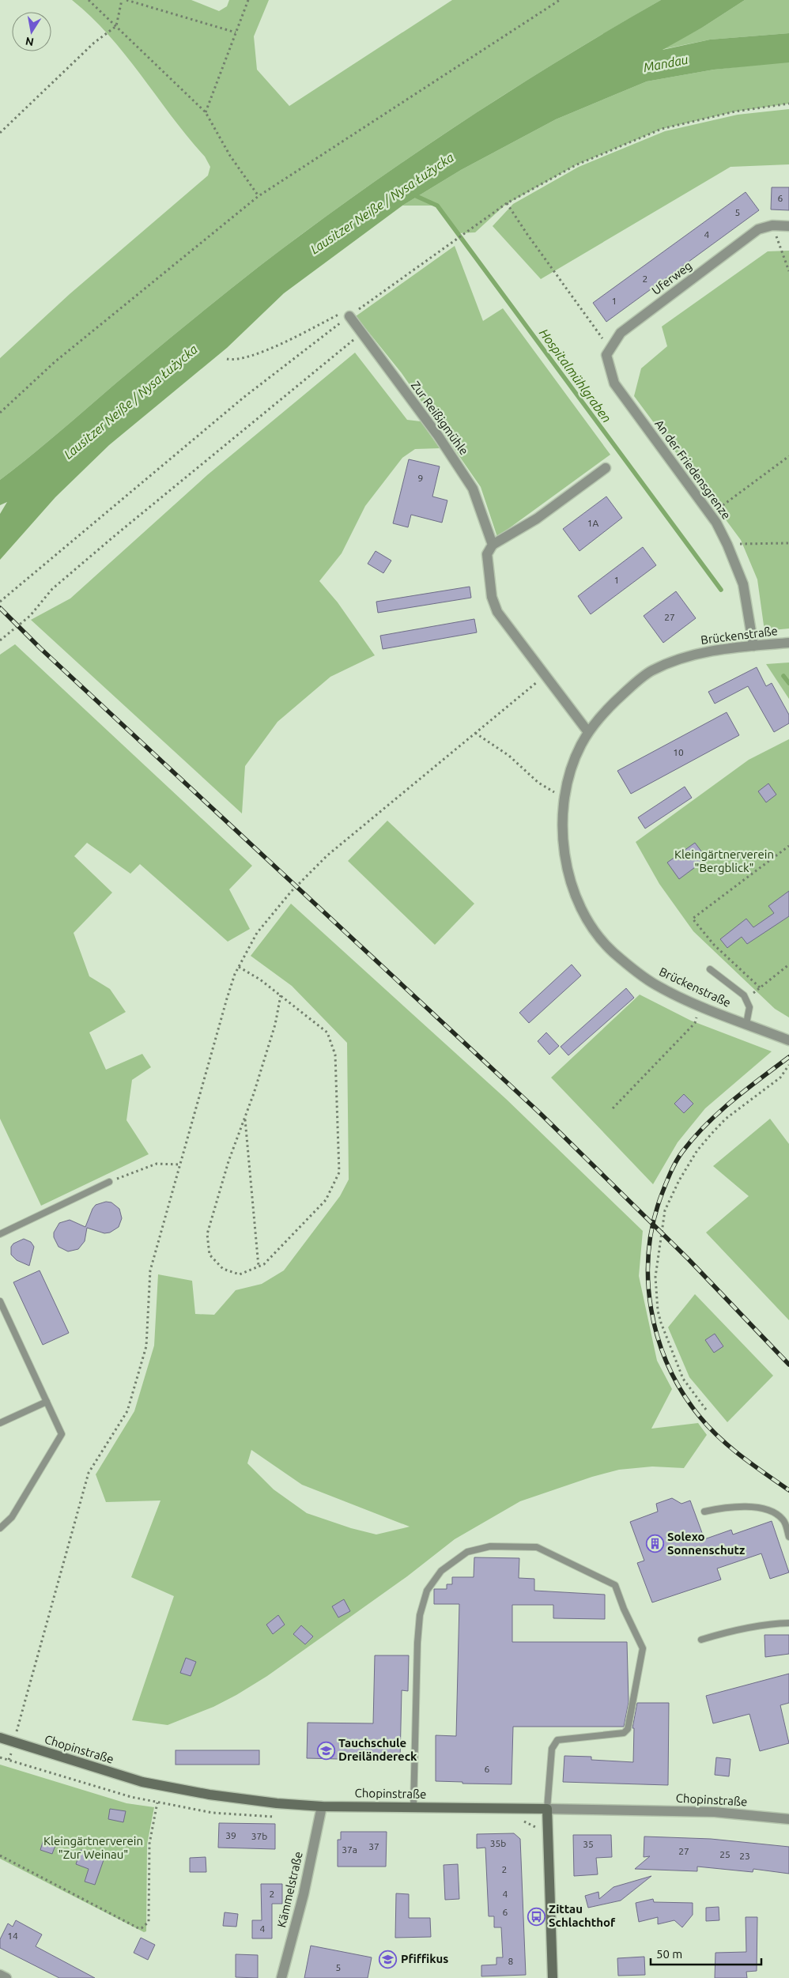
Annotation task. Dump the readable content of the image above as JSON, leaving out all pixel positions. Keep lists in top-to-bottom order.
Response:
{
  "streets": {
    "main road": ["Chopinstraße"],
    "street": [
      "Uferweg",
      "Zur Reißigmühle",
      "An der Friedensgrenze",
      "Brückenstraße",
      "Kämmelstraße"
    ]
  },
  "crossings": [
    ["Uferweg", "An der Friedensgrenze"],
    ["An der Friedensgrenze", "Brückenstraße"],
    ["Chopinstraße", "Kämmelstraße"]
  ],
  "water": ["Mandau", "Lausitzer Neiße / Nysa Łużycka", "Hospitalmühlgraben"],
  "parks": ["Kleingärtnerverein \"Bergblick\"", "Kleingärtnerverein \"Zur Weinau\""],
  "places": {
    "building": ["Solexo Sonnenschutz"],
    "school or university": ["Tauchschule Dreiländereck", "Pfiffikus"],
    "bus stop": ["Zittau Schlachthof"]
  },
  "house_numbers": [
    "6",
    "5",
    "4",
    "2",
    "1",
    "9",
    "1A",
    "1",
    "27",
    "10",
    "6",
    "39",
    "37b",
    "35b",
    "35",
    "37",
    "37a",
    "27",
    "25",
    "23",
    "2",
    "2",
    "4",
    "6",
    "4",
    "14",
    "8",
    "5"
  ],
  "scale_bar": "50 m",
  "north": "bottom"
}
